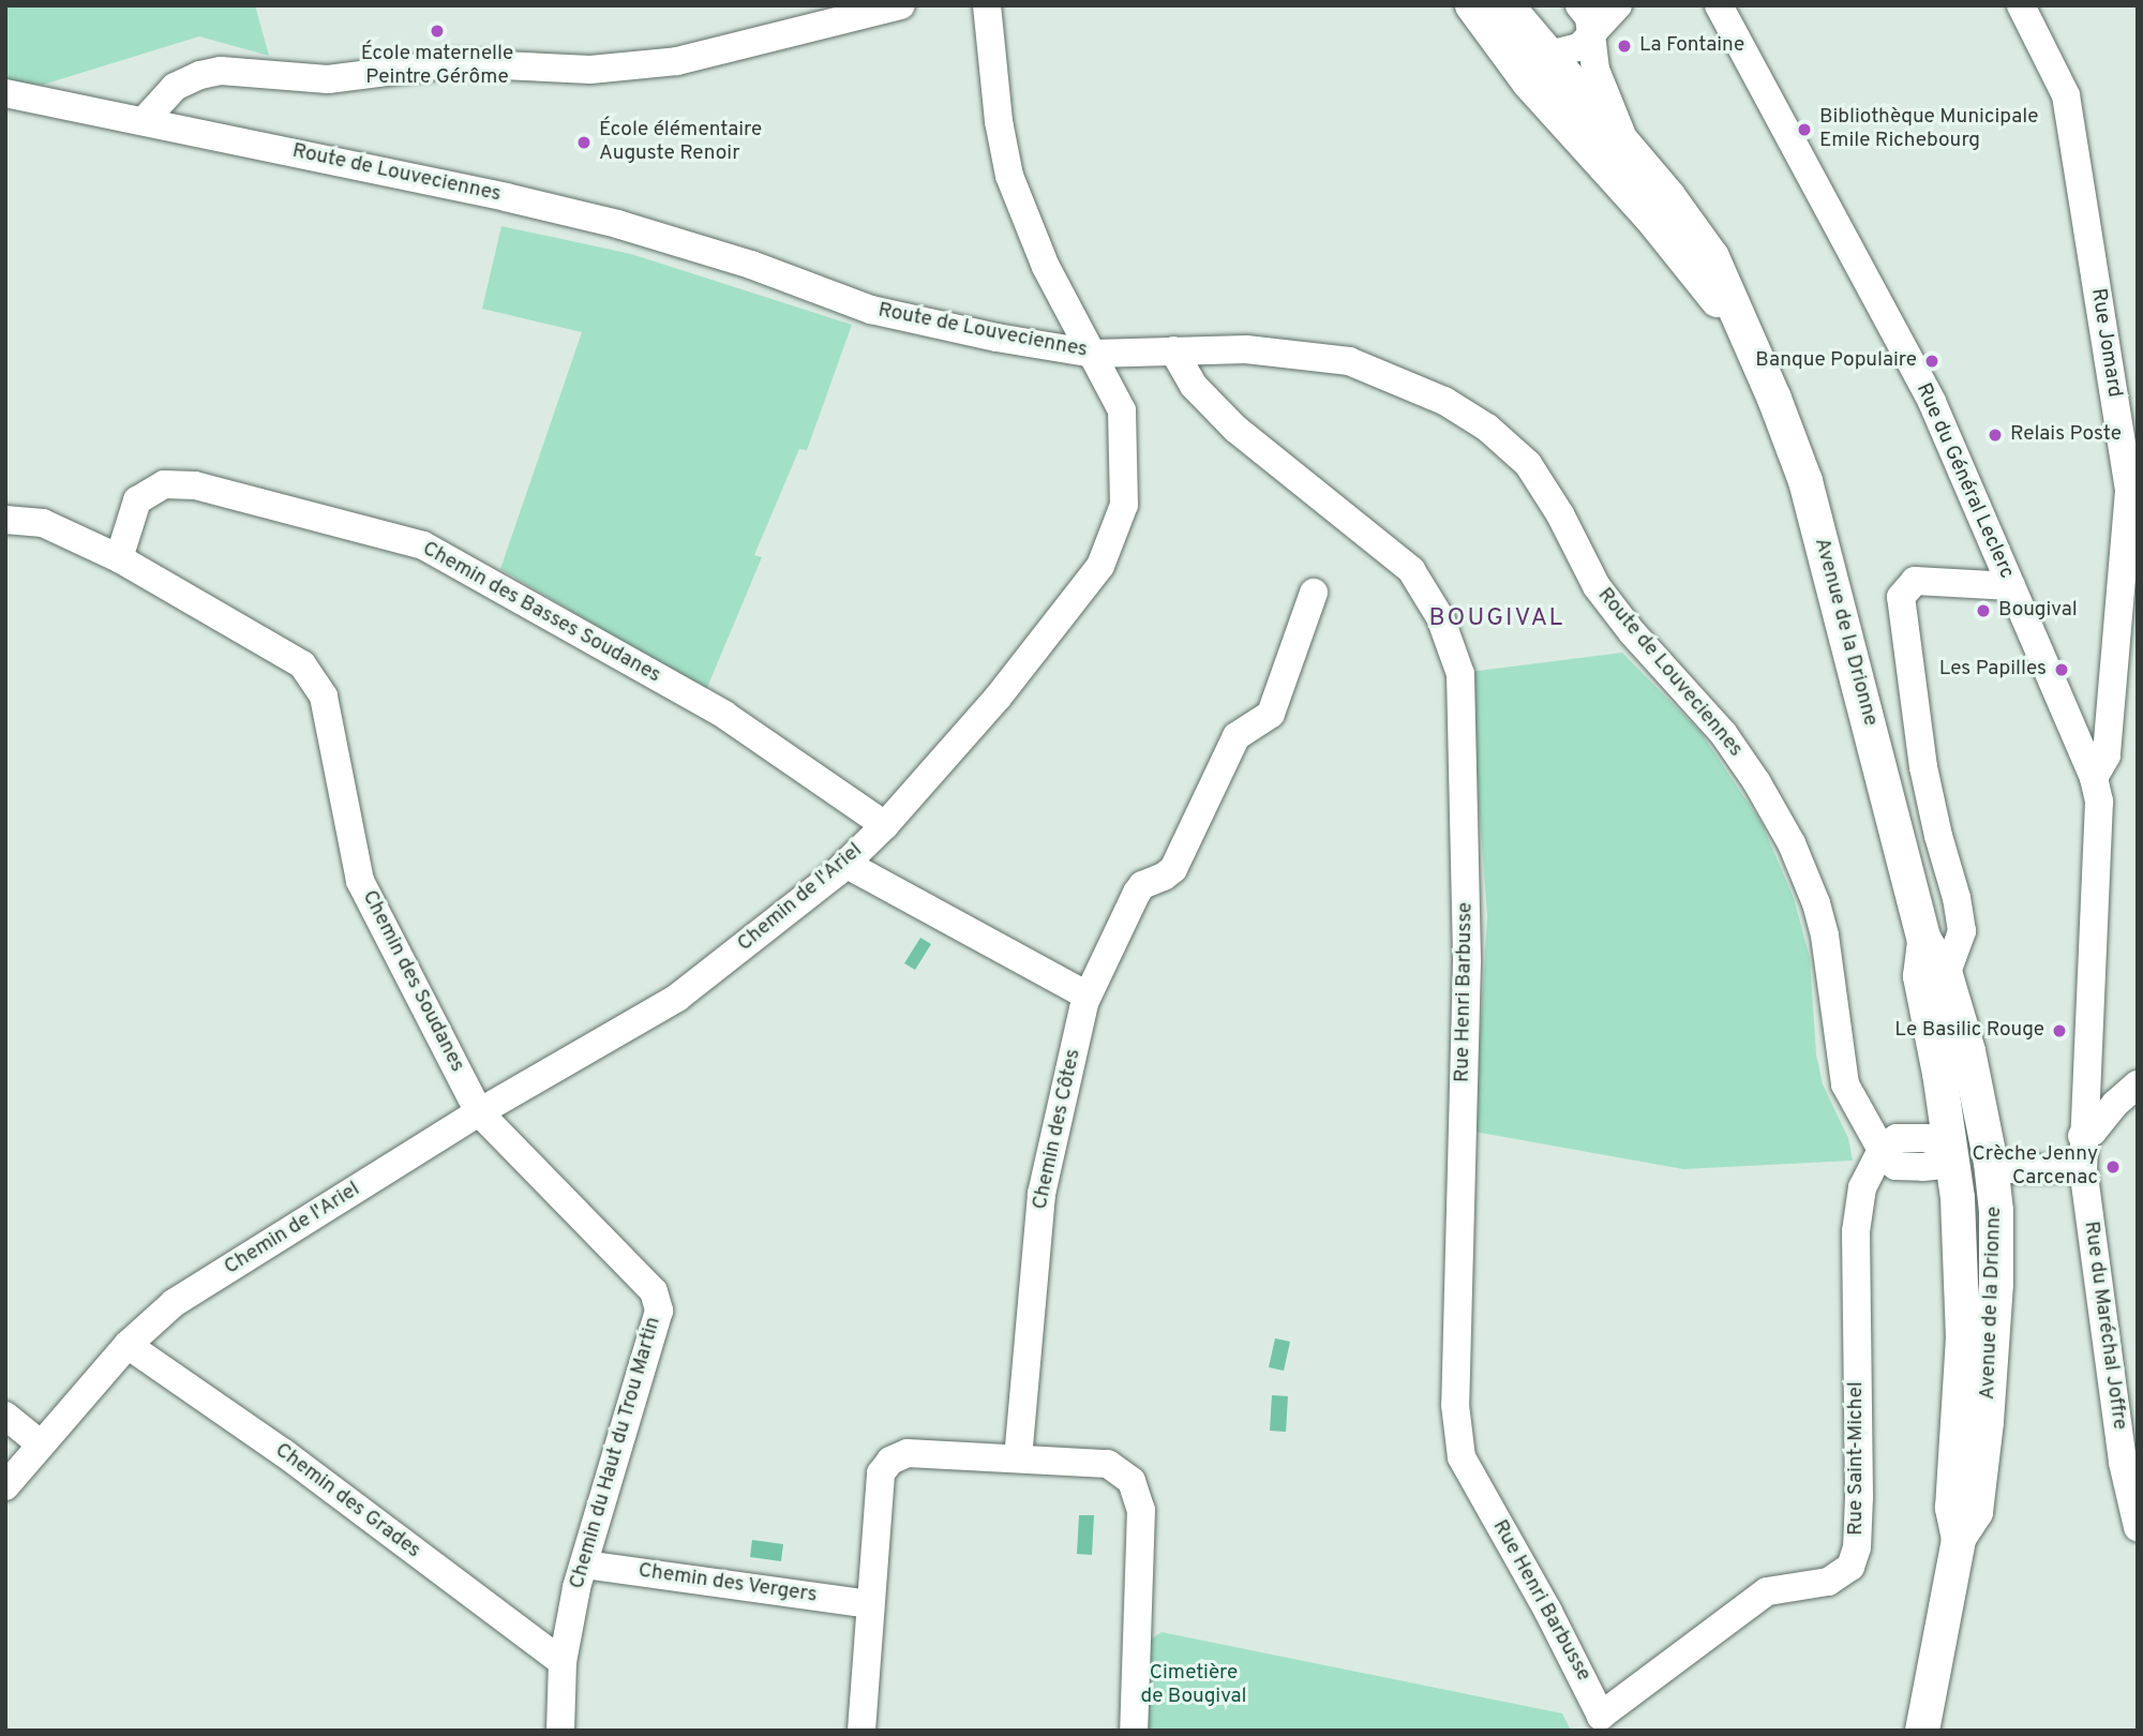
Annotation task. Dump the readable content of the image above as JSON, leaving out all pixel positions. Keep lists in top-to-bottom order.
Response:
{
  "streets": {
    "main road": ["Avenue de la Drionne"],
    "street": [
      "Route de Louveciennes",
      "Rue Jomard",
      "Rue du Général Leclerc",
      "Chemin des Basses Soudanes",
      "Chemin de l'Ariel",
      "Chemin des Soudanes",
      "Rue Henri Barbusse",
      "Chemin des Côtes",
      "Rue du Maréchal Joffre",
      "Chemin du Haut du Trou Martin",
      "Rue Saint-Michel",
      "Chemin des Grades",
      "Chemin des Vergers"
    ]
  },
  "crossings": [
    ["Route de Louveciennes", "Chemin de l'Ariel"],
    ["Route de Louveciennes", "Rue Henri Barbusse"],
    ["Route de Louveciennes", "Rue Saint-Michel"],
    ["Rue Jomard", "Rue du Général Leclerc"],
    ["Rue du Général Leclerc", "Rue du Maréchal Joffre"],
    ["Chemin des Basses Soudanes", "Chemin de l'Ariel"],
    ["Chemin des Basses Soudanes", "Chemin des Soudanes"],
    ["Chemin de l'Ariel", "Chemin des Soudanes"],
    ["Chemin de l'Ariel", "Chemin du Haut du Trou Martin"],
    ["Chemin de l'Ariel", "Chemin des Grades"],
    ["Chemin des Soudanes", "Chemin du Haut du Trou Martin"],
    ["Rue Henri Barbusse", "Rue Saint-Michel"],
    ["Chemin du Haut du Trou Martin", "Chemin des Grades"],
    ["Chemin du Haut du Trou Martin", "Chemin des Vergers"]
  ],
  "districts": ["BOUGIVAL"],
  "parks": ["Cimetière de Bougival"],
  "places": [
    "École maternelle Peintre Gérôme",
    "La Fontaine",
    "Bibliothèque Municipale Emile Richebourg",
    "École élémentaire Auguste Renoir",
    "Banque Populaire",
    "Relais Poste",
    "Bougival",
    "Les Papilles",
    "Le Basilic Rouge",
    "Crèche Jenny Carcenac"
  ]
}
